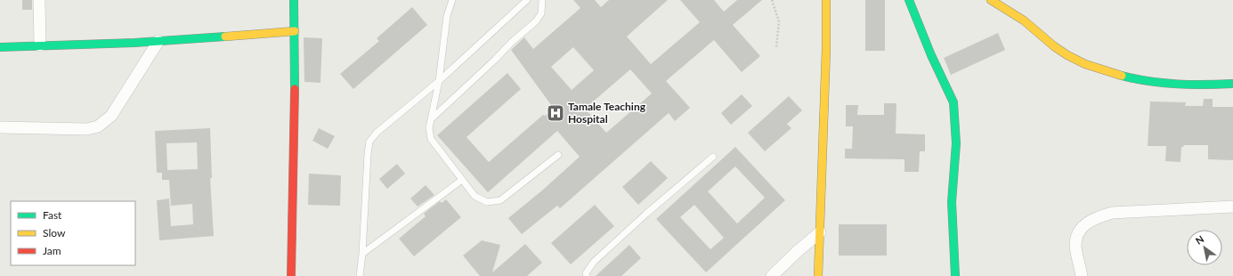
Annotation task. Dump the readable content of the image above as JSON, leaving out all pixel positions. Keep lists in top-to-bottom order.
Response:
{
  "places": {
    "hospital": ["Tamale Teaching Hospital"]
  },
  "legend": ["Fast", "Slow", "Jam"],
  "north": "top left"
}
